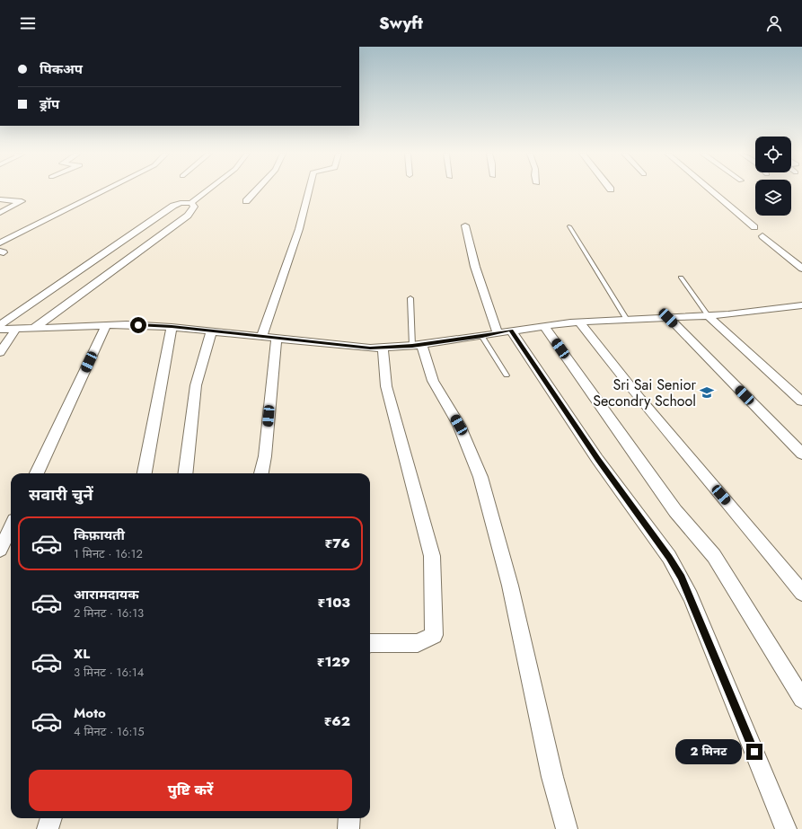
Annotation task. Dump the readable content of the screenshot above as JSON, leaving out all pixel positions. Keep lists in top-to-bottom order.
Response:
{
  "places": {
    "school or university": ["Sri Sai Senior Secondry School"]
  },
  "page": {
    "header": "Swyft",
    "banner": ["पिकअप", "ड्रॉप"],
    "heading": "सवारी चुनें",
    "list": [
      {
        "name": "किफ़ायती",
        "note": "1 मिनट · 16:12",
        "value": "₹76"
      },
      {
        "name": "आरामदायक",
        "note": "2 मिनट · 16:13",
        "value": "₹103"
      },
      {
        "name": "XL",
        "note": "3 मिनट · 16:14",
        "value": "₹129"
      },
      {
        "name": "Moto",
        "note": "4 मिनट · 16:15",
        "value": "₹62"
      }
    ],
    "bubble": "2 मिनट",
    "buttons": "पुष्टि करें"
  }
}
